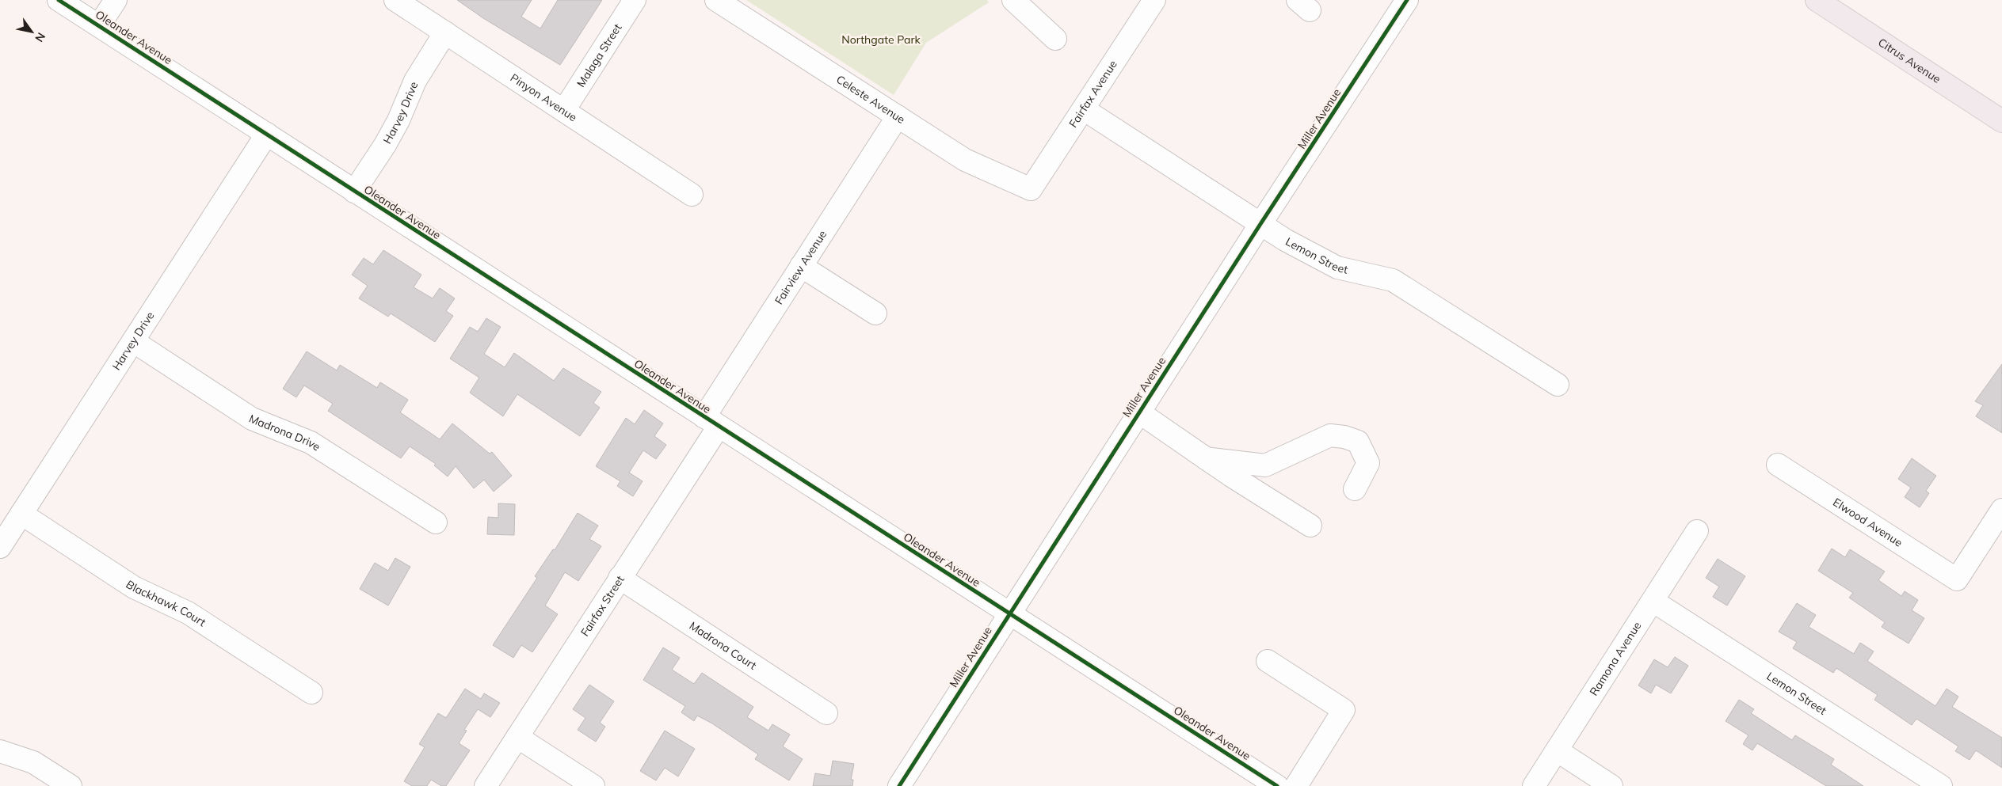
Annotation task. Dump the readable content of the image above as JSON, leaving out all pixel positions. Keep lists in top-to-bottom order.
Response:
{
  "streets": {
    "main road": ["Citrus Avenue"],
    "street": [
      "Oleander Avenue",
      "Malaga Street",
      "Fairfax Avenue",
      "Pinyon Avenue",
      "Celeste Avenue",
      "Harvey Drive",
      "Miller Avenue",
      "Lemon Street",
      "Fairview Avenue",
      "Madrona Drive",
      "Elwood Avenue",
      "Blackhawk Court",
      "Fairfax Street",
      "Madrona Court",
      "Ramona Avenue"
    ]
  },
  "crossings": [
    ["Oleander Avenue", "Harvey Drive"],
    ["Oleander Avenue", "Miller Avenue"],
    ["Oleander Avenue", "Fairview Avenue"],
    ["Oleander Avenue", "Fairfax Street"],
    ["Malaga Street", "Pinyon Avenue"],
    ["Fairfax Avenue", "Celeste Avenue"],
    ["Fairfax Avenue", "Lemon Street"],
    ["Pinyon Avenue", "Harvey Drive"],
    ["Celeste Avenue", "Fairview Avenue"],
    ["Harvey Drive", "Madrona Drive"],
    ["Harvey Drive", "Blackhawk Court"],
    ["Miller Avenue", "Lemon Street"],
    ["Lemon Street", "Ramona Avenue"],
    ["Fairview Avenue", "Fairfax Street"],
    ["Fairfax Street", "Madrona Court"]
  ],
  "parks": ["Northgate Park"],
  "north": "bottom right"
}
